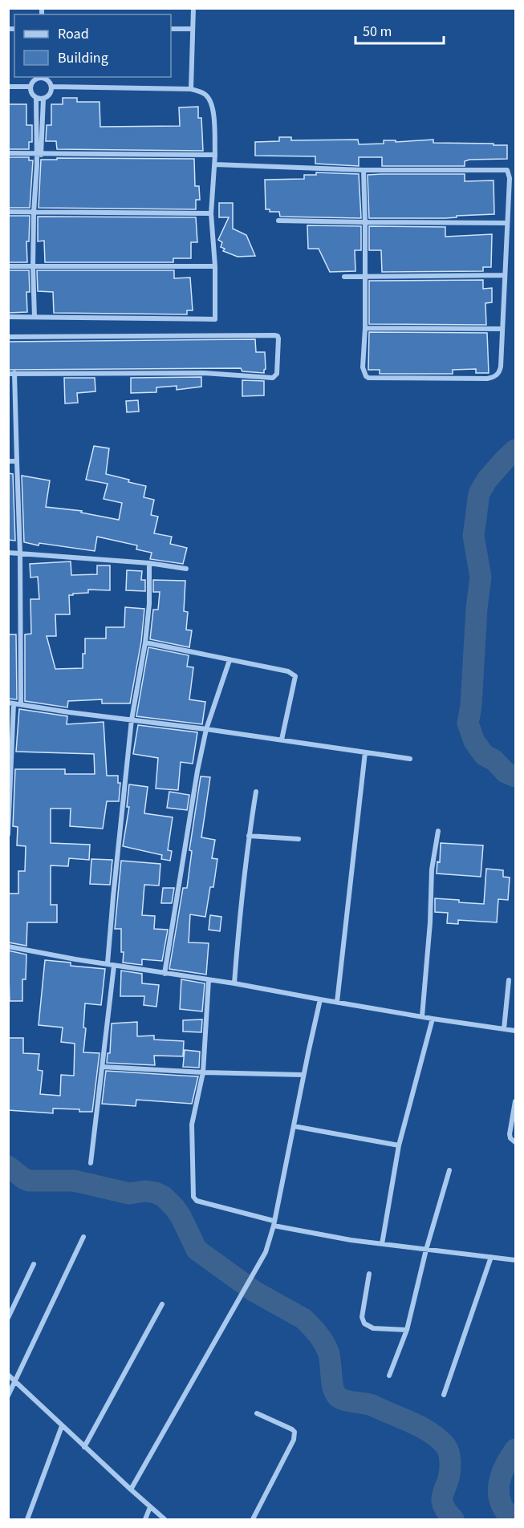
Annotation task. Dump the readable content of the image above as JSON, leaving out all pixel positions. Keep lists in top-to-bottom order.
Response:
{
  "legend": ["Road", "Building"],
  "scale_bar": "50 m"
}
